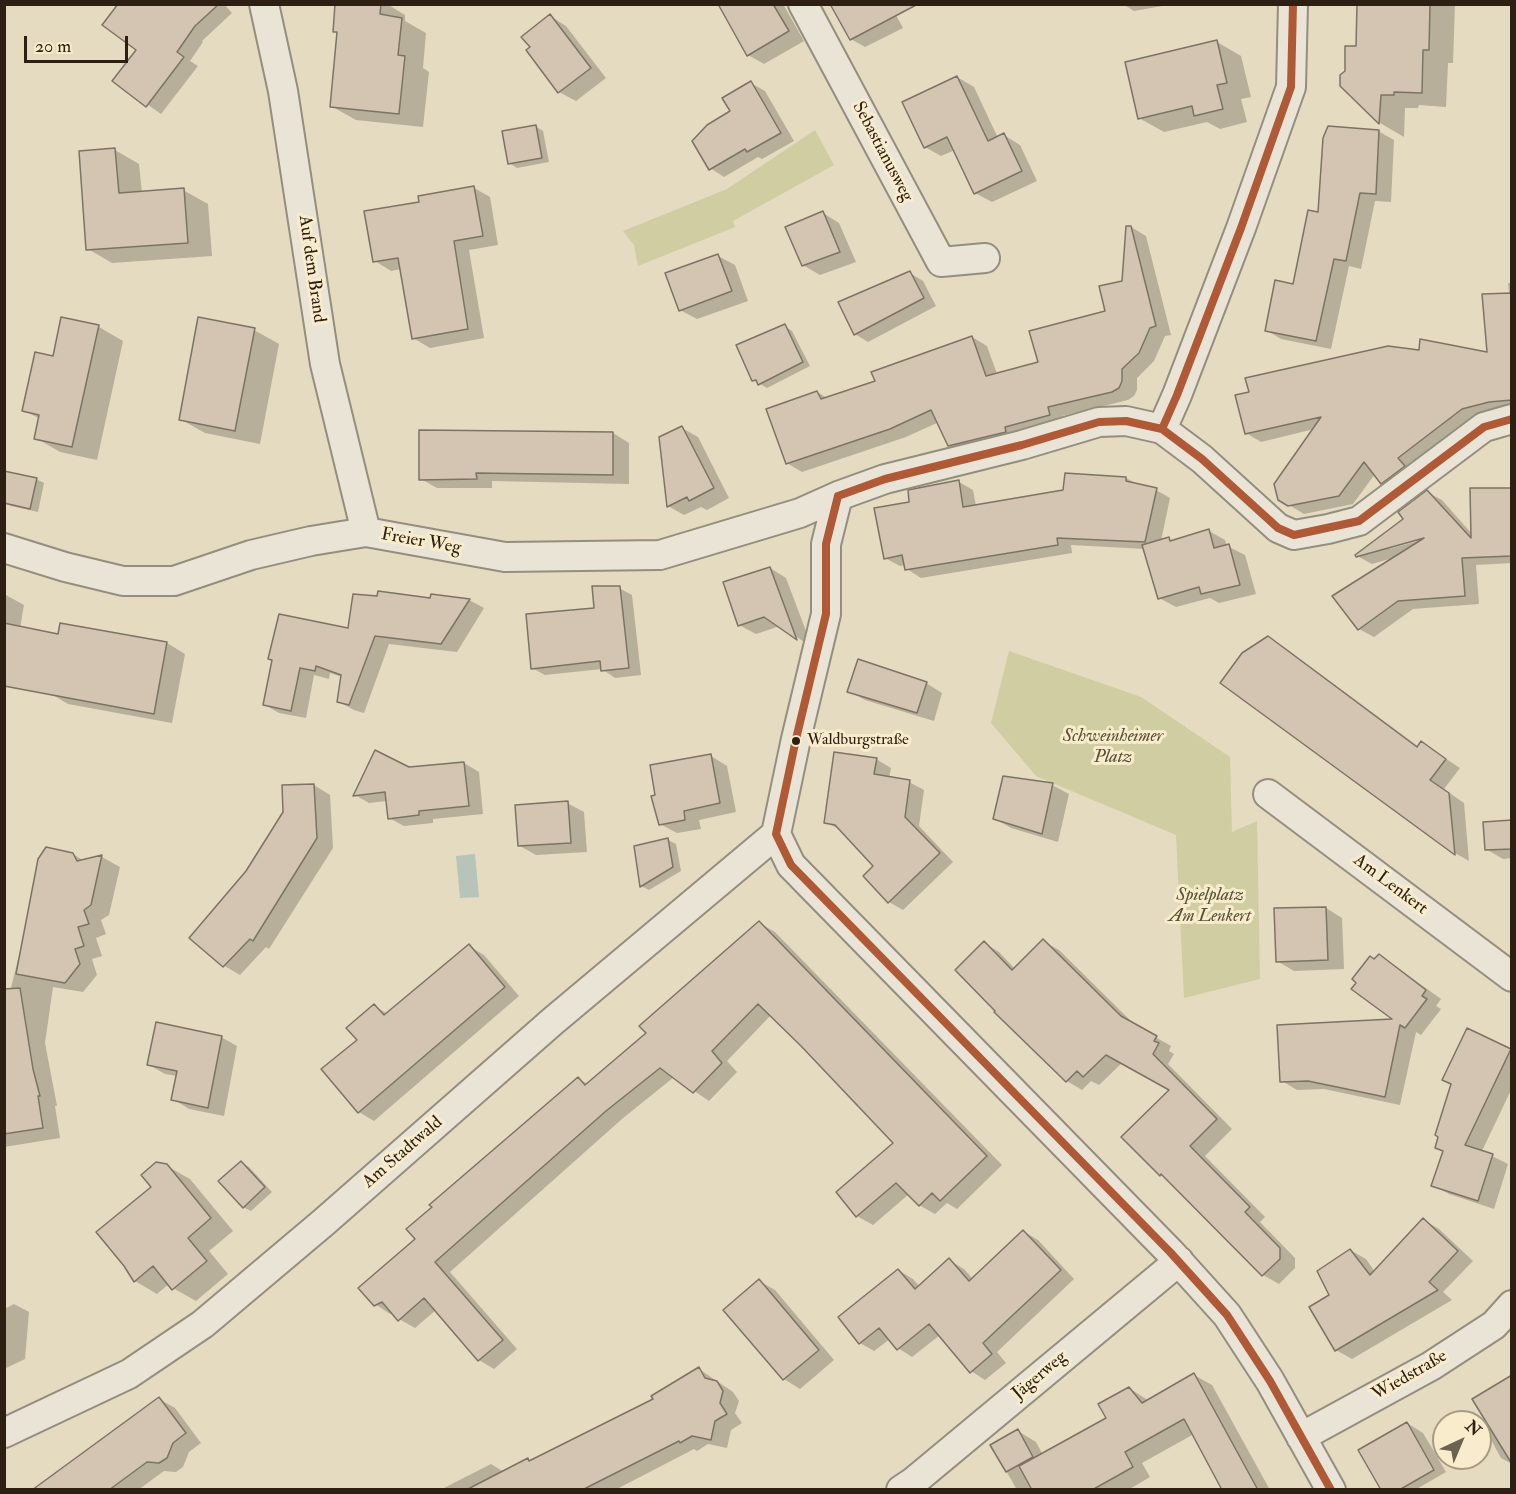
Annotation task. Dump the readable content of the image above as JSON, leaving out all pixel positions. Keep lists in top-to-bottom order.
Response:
{
  "streets": {
    "street": [
      "Sebastianusweg",
      "Auf dem Brand",
      "Freier Weg",
      "Am Lenkert",
      "Am Stadtwald",
      "Jägerweg",
      "Wiedstraße"
    ]
  },
  "crossings": [
    ["Auf dem Brand", "Freier Weg"]
  ],
  "parks": ["Schweinheimer Platz", "Spielplatz Am Lenkert"],
  "places": ["Waldburgstraße"],
  "scale_bar": "20 m",
  "north": "top right"
}
